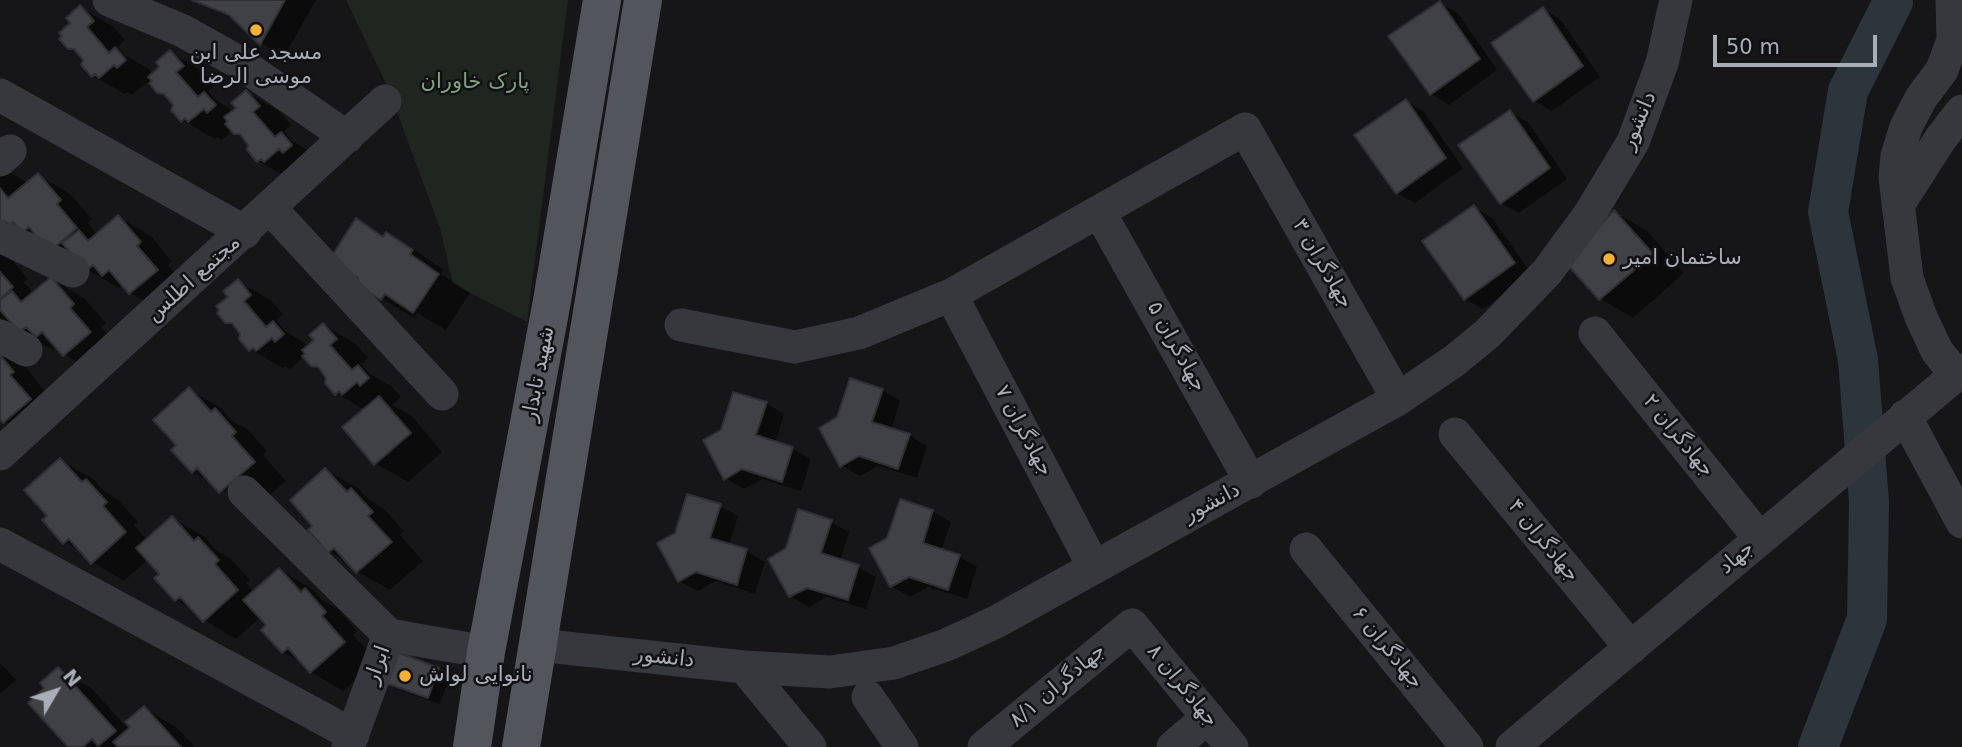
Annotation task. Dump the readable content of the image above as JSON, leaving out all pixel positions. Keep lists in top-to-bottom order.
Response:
{
  "streets": {
    "main road": ["شهید تابدار"],
    "street": [
      "دانشور",
      "جهادگران ۳",
      "مجتمع اطلس",
      "جهادگران ۵",
      "جهادگران ۷",
      "جهادگران ۲",
      "جهادگران ۴",
      "جهاد",
      "جهادگران ۶",
      "ابرار",
      "جهادگران ۸/۱",
      "جهادگران ۸"
    ]
  },
  "crossings": [
    ["دانشور", "جهادگران ۳"],
    ["دانشور", "جهادگران ۵"],
    ["دانشور", "شهید تابدار"],
    ["دانشور", "جهادگران ۷"],
    ["جهادگران ۳", "جهادگران ۵"],
    ["شهید تابدار", "ابرار"],
    ["جهادگران ۲", "جهاد"],
    ["جهادگران ۴", "جهاد"],
    ["جهادگران ۸/۱", "جهادگران ۸"]
  ],
  "parks": ["پارک خاوران"],
  "places": ["مسجد علی ابن موسی الرضا", "ساختمان امیر", "نانوایی لواش"],
  "scale_bar": "50 m",
  "north": "top right"
}
